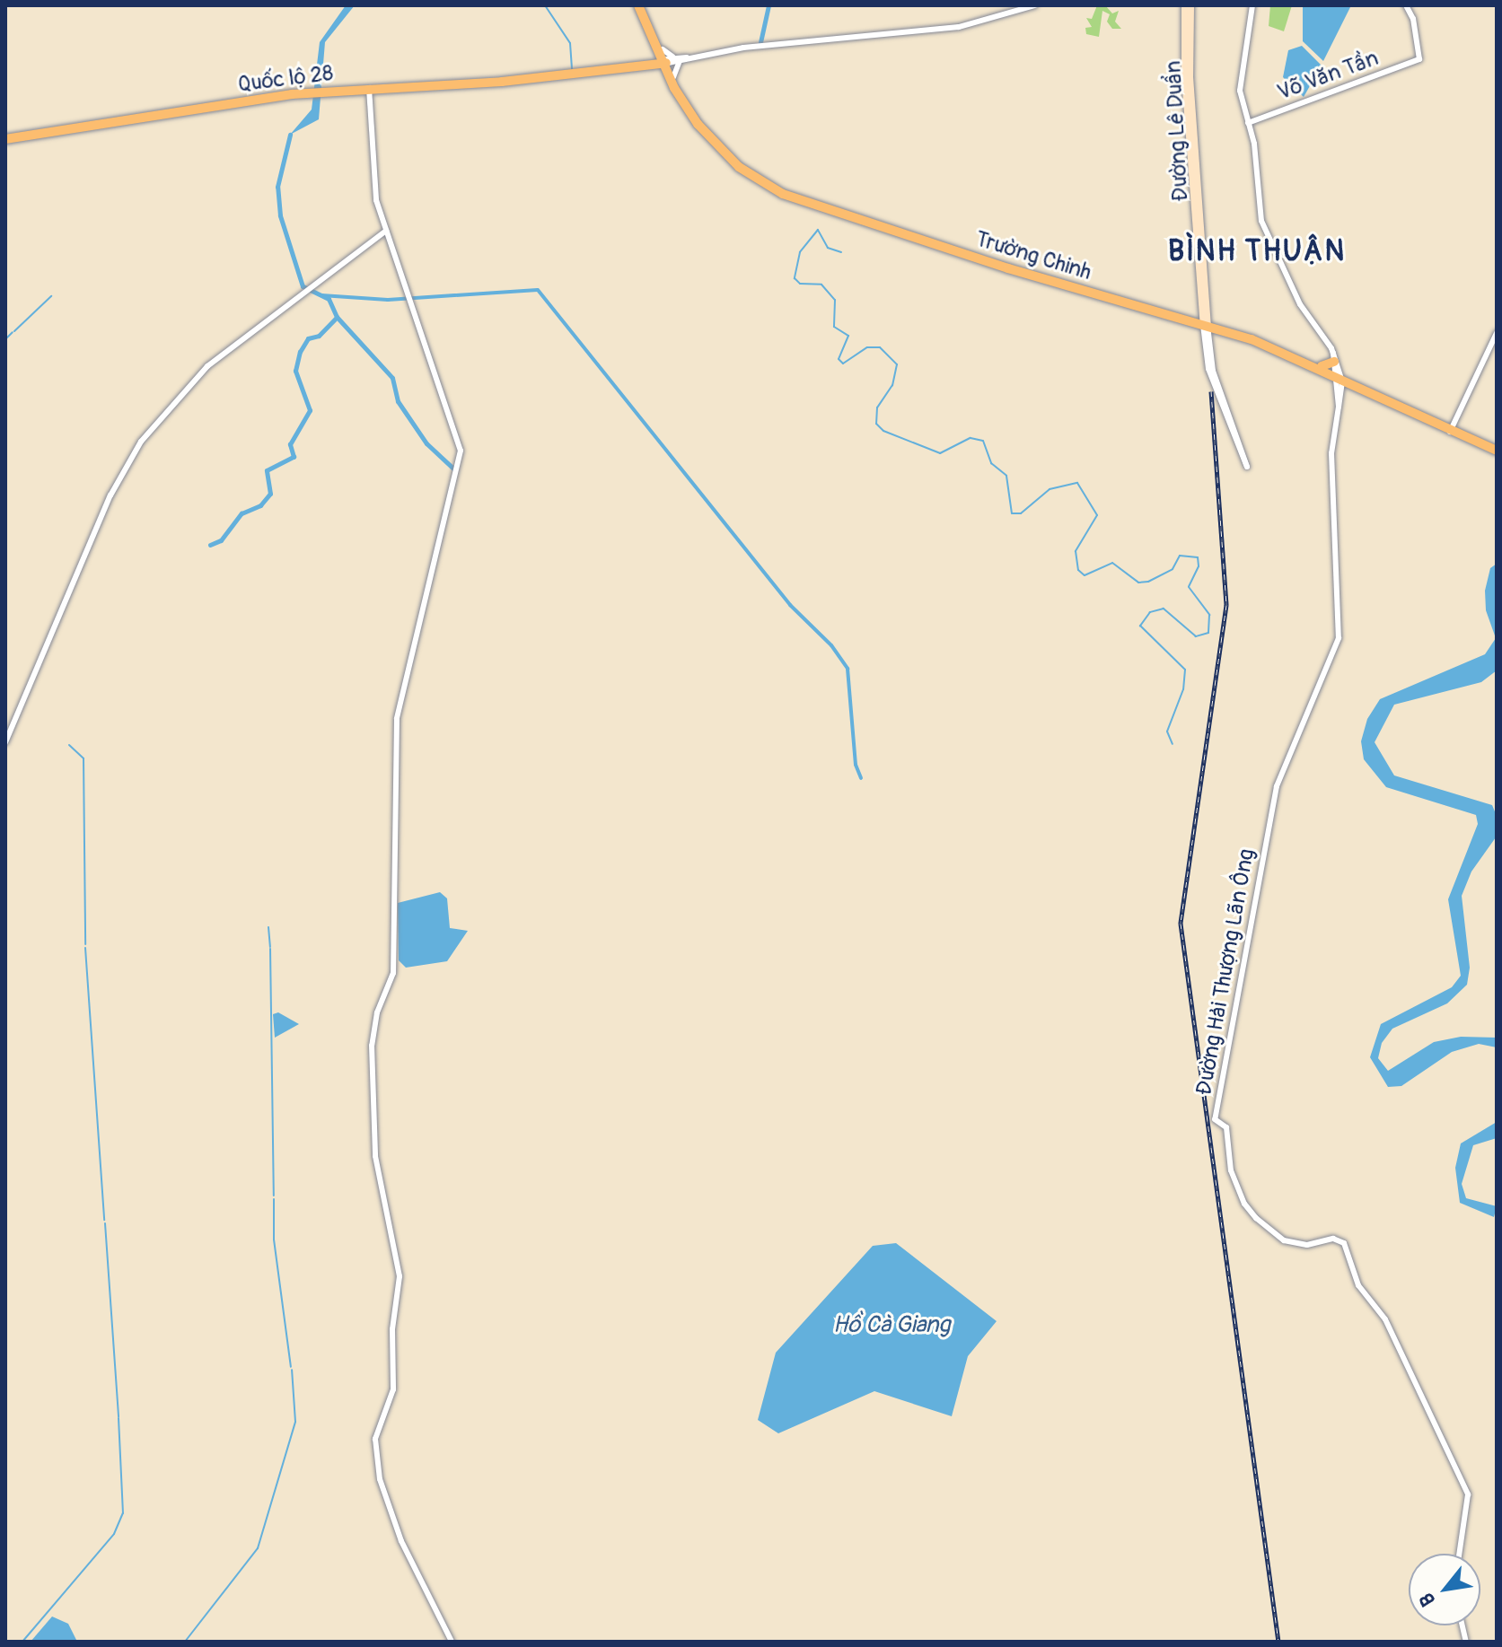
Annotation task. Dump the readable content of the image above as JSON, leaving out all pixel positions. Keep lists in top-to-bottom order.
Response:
{
  "streets": {
    "highway": ["Quốc lộ 28", "Trường Chinh"],
    "main road": ["Đường Lê Duẩn"],
    "street": ["Võ Văn Tần", "Đường Hải Thượng Lãn Ông"]
  },
  "crossings": [
    ["Võ Văn Tần", "Đường Hải Thượng Lãn Ông"],
    ["Quốc lộ 28", "Trường Chinh"],
    ["Đường Lê Duẩn", "Trường Chinh"],
    ["Trường Chinh", "Đường Hải Thượng Lãn Ông"]
  ],
  "districts": ["BÌNH THUẬN"],
  "water": ["Hồ Cà Giang"],
  "north": "bottom left"
}
